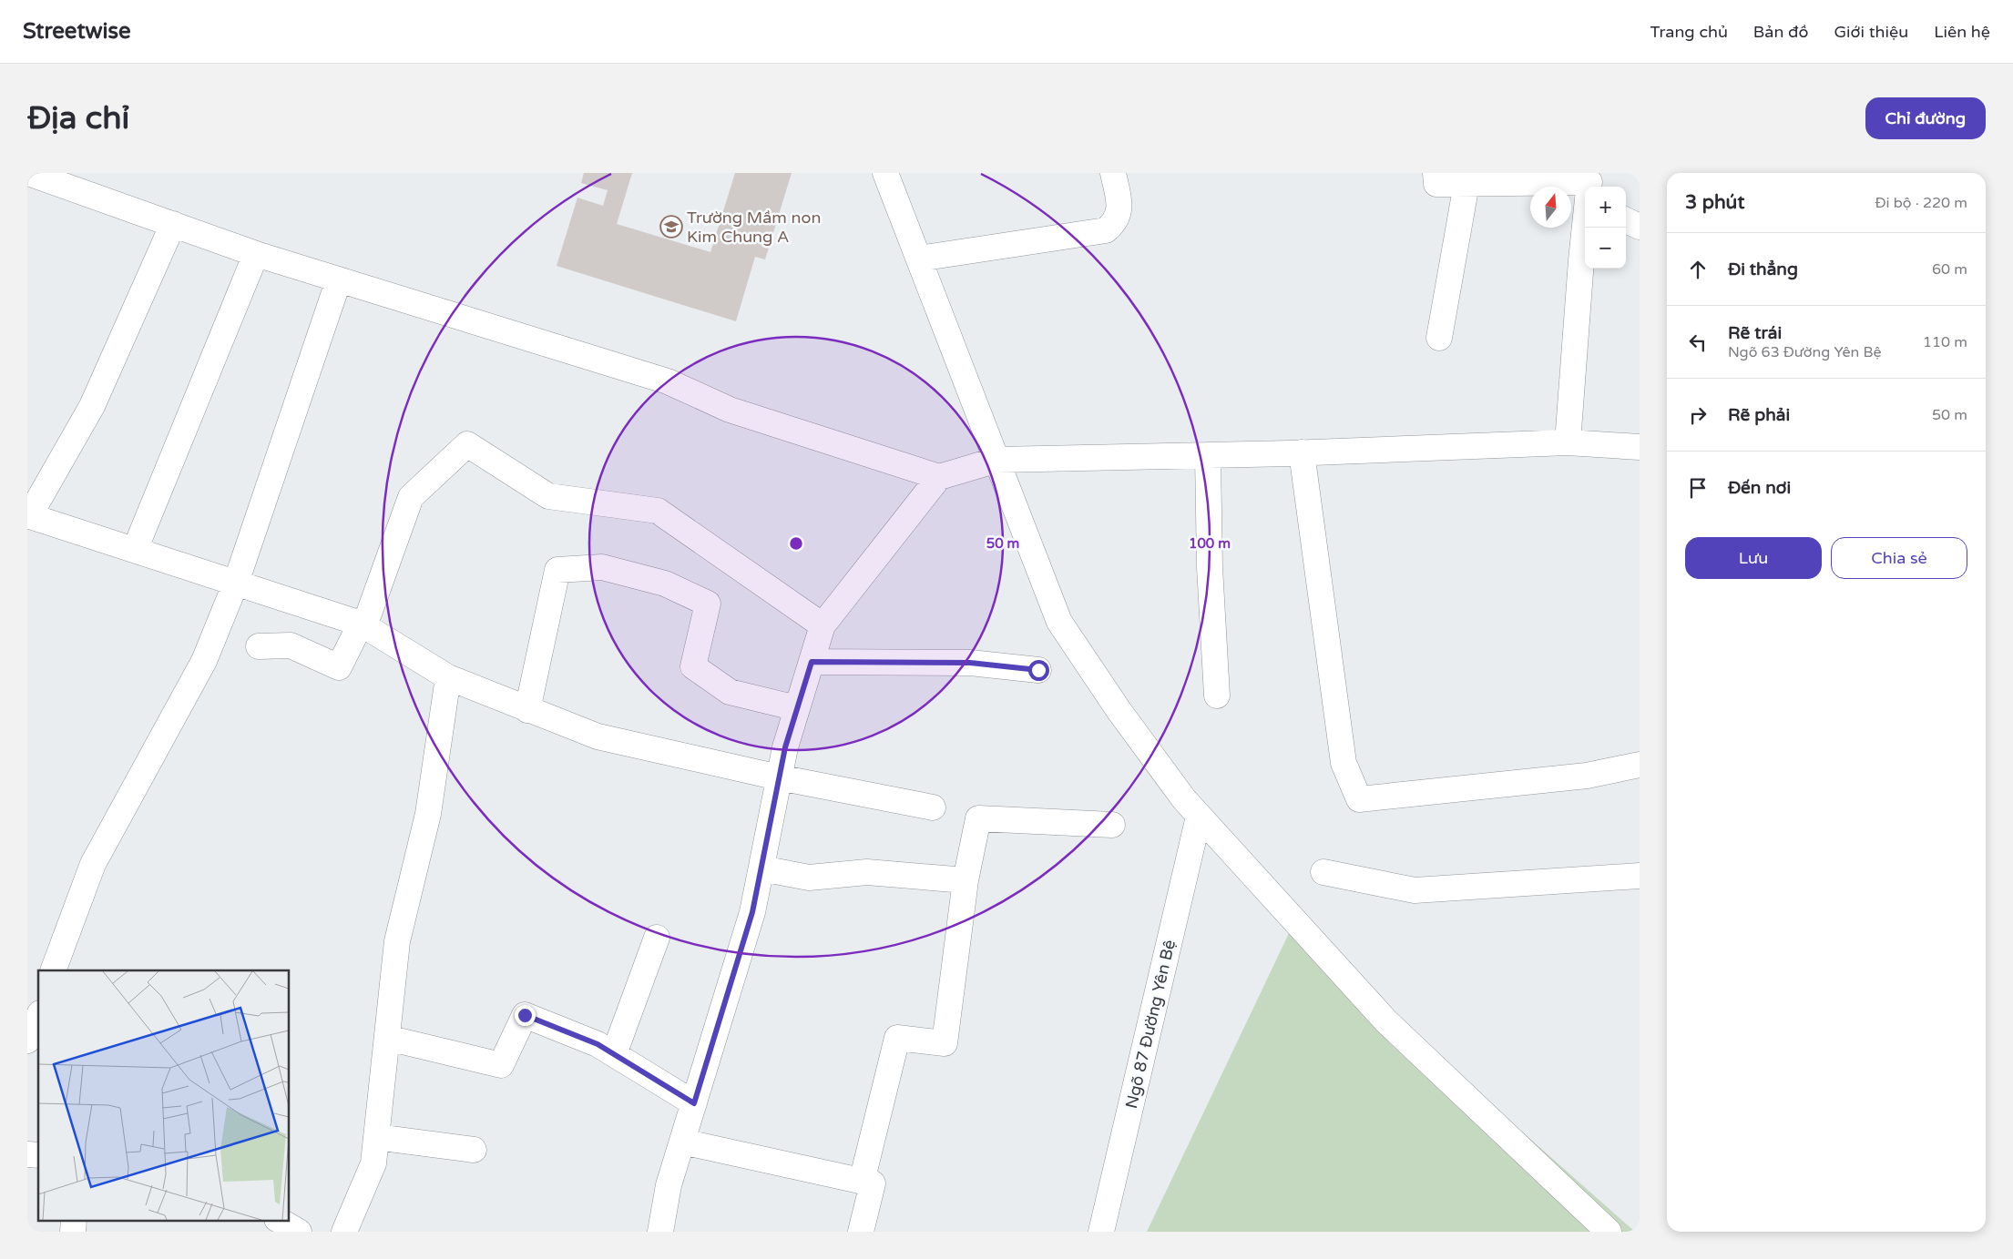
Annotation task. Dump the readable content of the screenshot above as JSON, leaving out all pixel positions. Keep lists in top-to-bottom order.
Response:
{
  "streets": {
    "street": ["Ngõ 87 Đường Yên Bệ"]
  },
  "places": {
    "school or university": ["Trường Mầm non Kim Chung A"]
  },
  "north": "top",
  "page": {
    "header": "Streetwise",
    "nav": [
      "Trang chủ",
      "Bản đồ",
      "Giới thiệu",
      "Liên hệ"
    ],
    "buttons": [
      "Chỉ đường",
      ["Lưu", "Chia sẻ"]
    ],
    "title": "Địa chỉ",
    "heading": ["3 phút", "Đi bộ · 220 m"],
    "map_buttons": ["+", "−"],
    "list": [
      ["Đi thẳng", "60 m"],
      ["Rẽ trái", "Ngõ 63 Đường Yên Bệ", "110 m"],
      ["Rẽ phải", "50 m"],
      "Đến nơi"
    ]
  },
  "rings": ["50 m", "100 m"]
}
